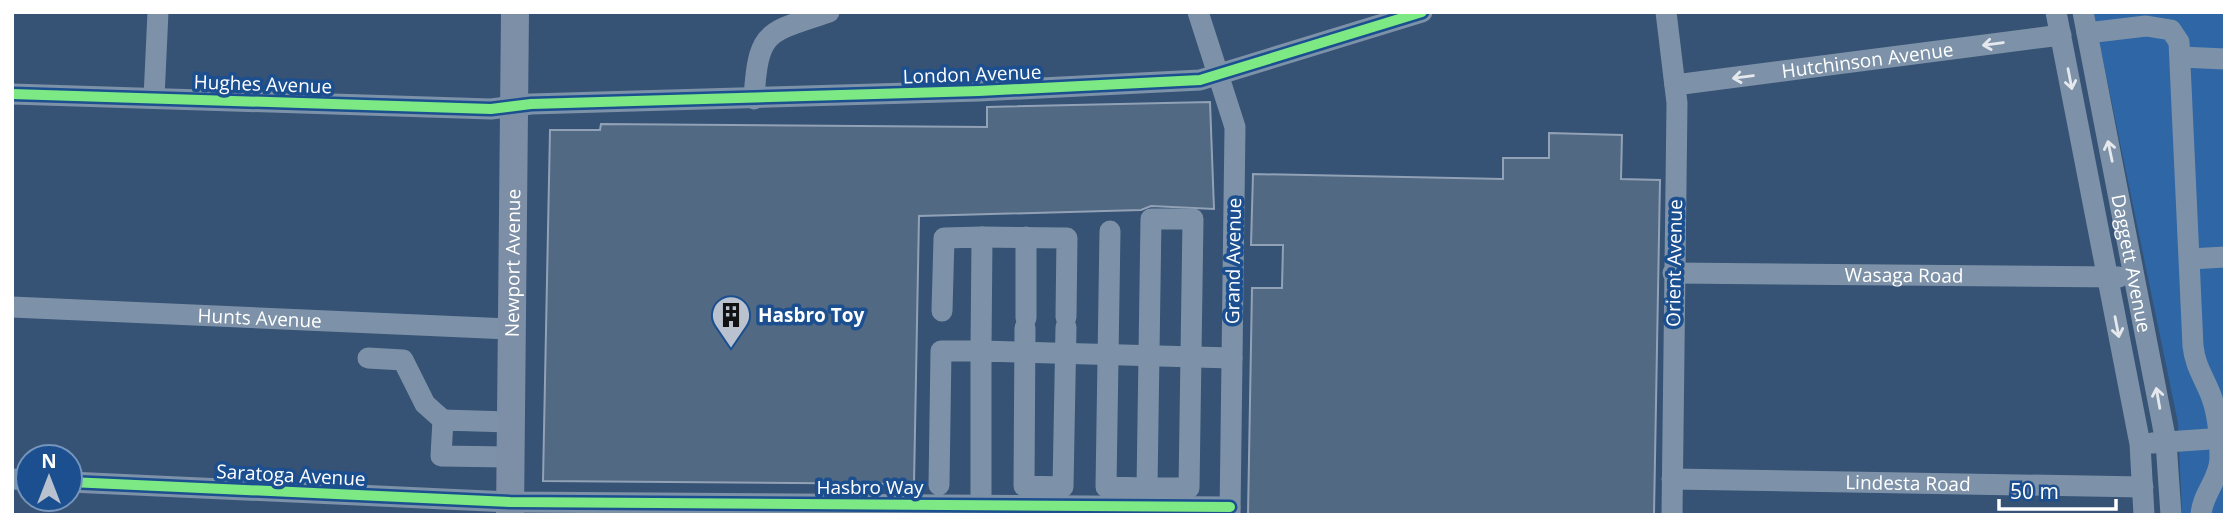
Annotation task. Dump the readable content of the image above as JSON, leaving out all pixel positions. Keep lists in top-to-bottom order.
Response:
{
  "streets": {
    "main road": ["Newport Avenue"],
    "street": [
      "Hutchinson Avenue",
      "London Avenue",
      "Hughes Avenue",
      "Grand Avenue",
      "Orient Avenue",
      "Daggett Avenue",
      "Wasaga Road",
      "Hunts Avenue",
      "Saratoga Avenue",
      "Lindesta Road",
      "Hasbro Way"
    ]
  },
  "crossings": [
    ["Hutchinson Avenue", "Orient Avenue"],
    ["Hutchinson Avenue", "Daggett Avenue"],
    ["London Avenue", "Hughes Avenue"],
    ["London Avenue", "Grand Avenue"],
    ["London Avenue", "Newport Avenue"],
    ["Hughes Avenue", "Newport Avenue"],
    ["Grand Avenue", "Hasbro Way"],
    ["Newport Avenue", "Hunts Avenue"],
    ["Newport Avenue", "Saratoga Avenue"],
    ["Newport Avenue", "Hasbro Way"],
    ["Orient Avenue", "Wasaga Road"],
    ["Orient Avenue", "Lindesta Road"],
    ["Daggett Avenue", "Wasaga Road"],
    ["Daggett Avenue", "Lindesta Road"],
    ["Saratoga Avenue", "Hasbro Way"]
  ],
  "one_way": ["Hutchinson Avenue"],
  "places": {
    "building": ["Hasbro Toy"]
  },
  "scale_bar": "50 m",
  "north": "top"
}
